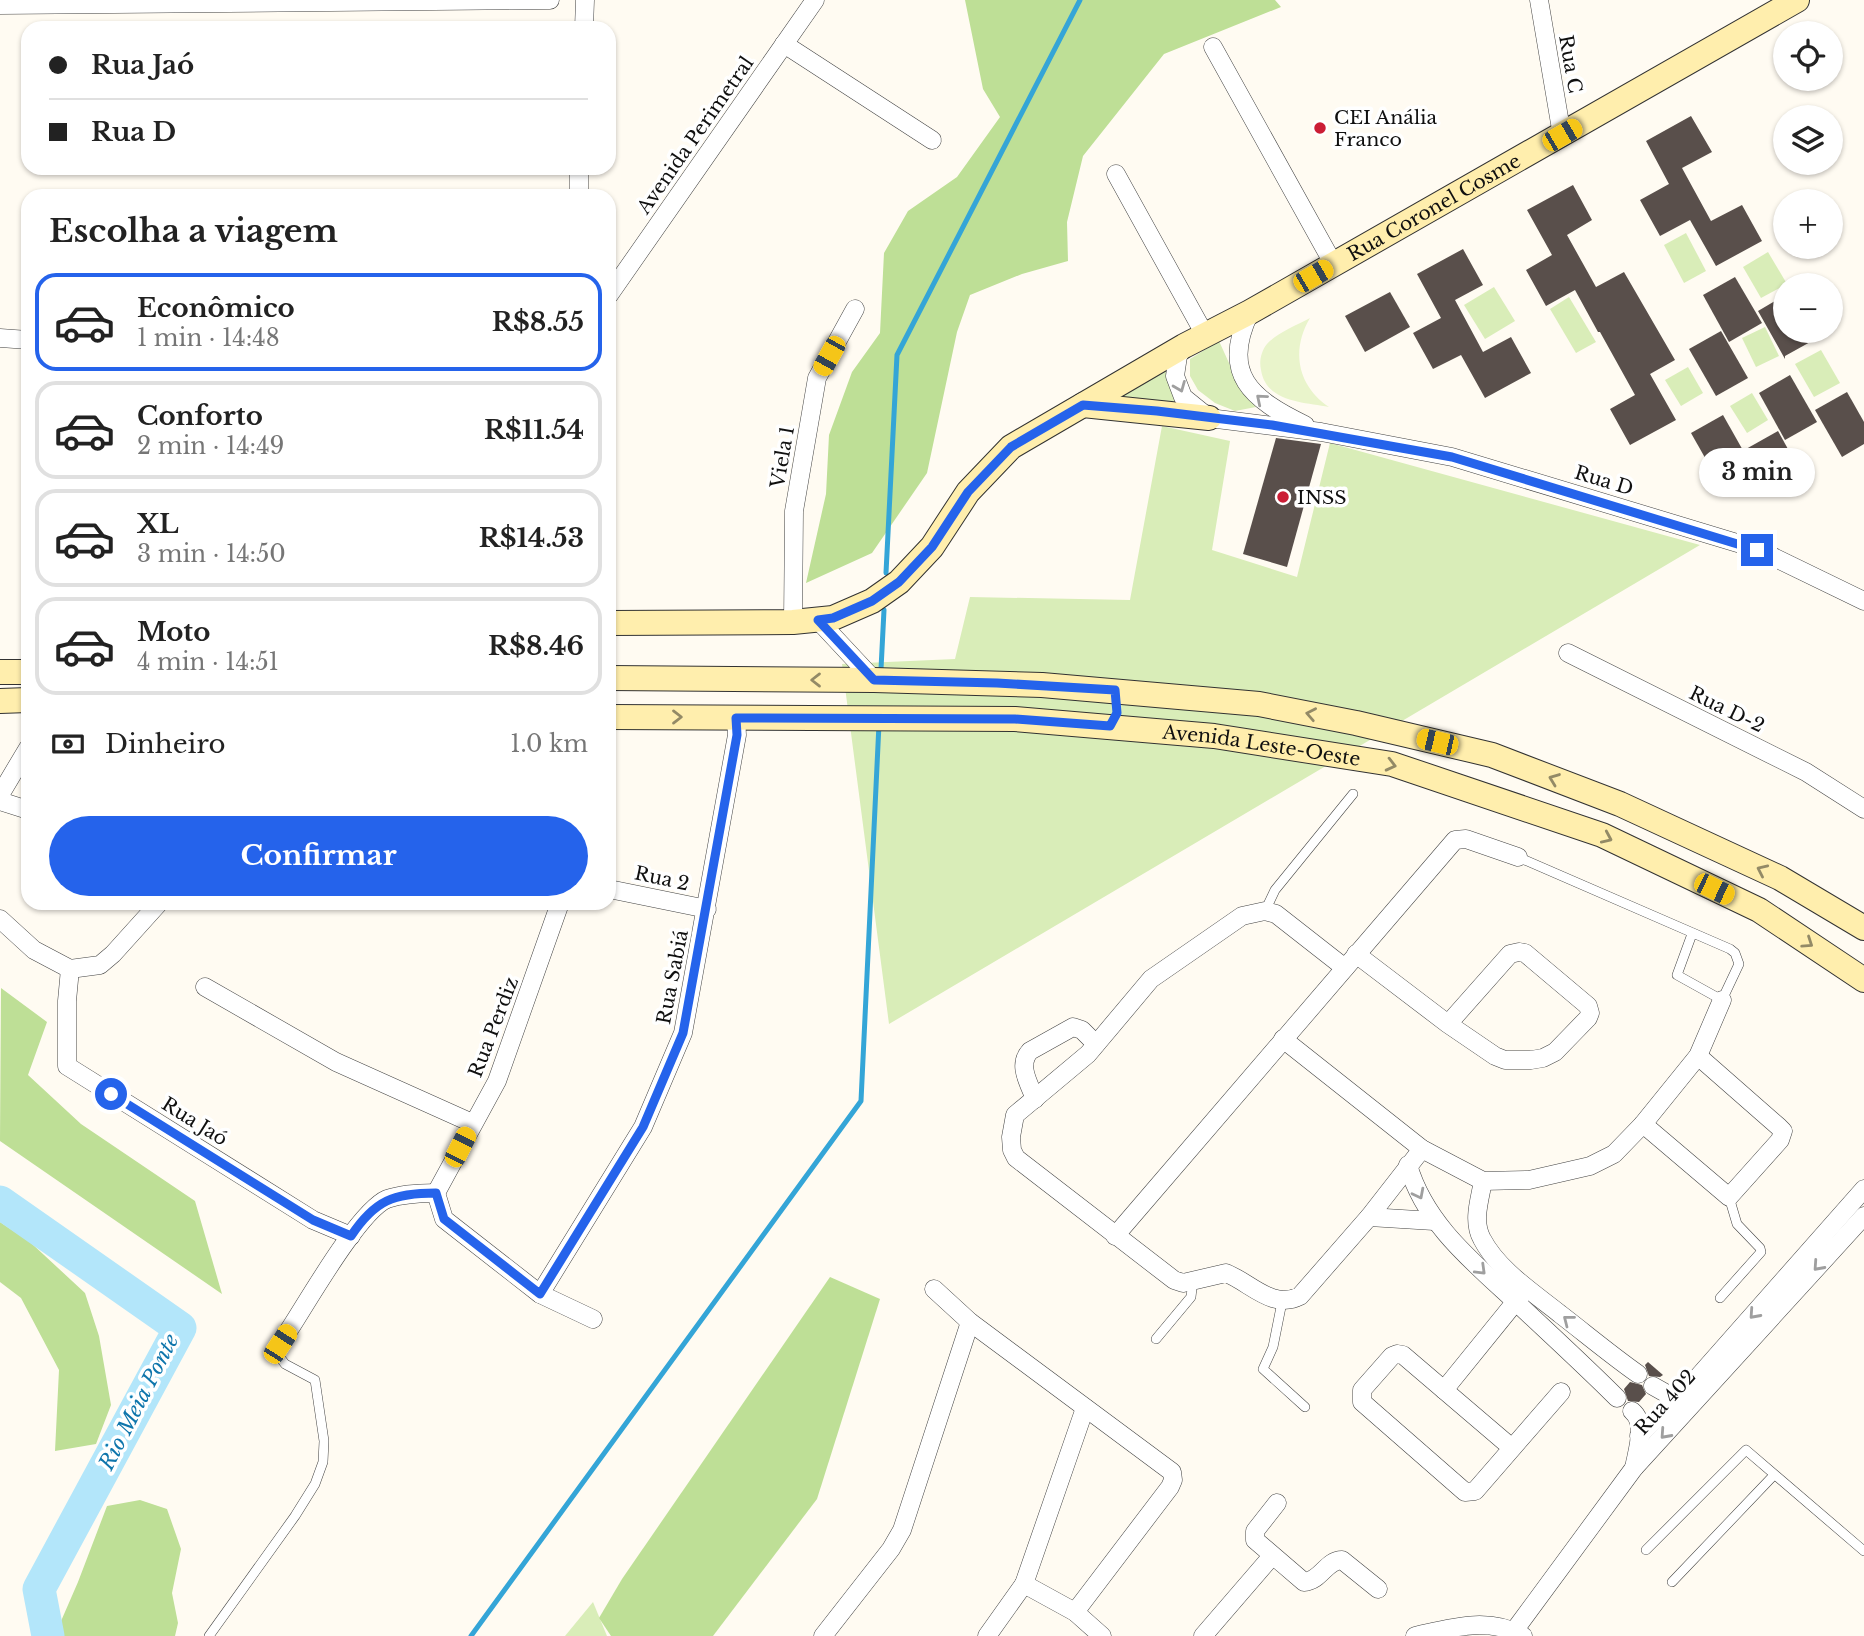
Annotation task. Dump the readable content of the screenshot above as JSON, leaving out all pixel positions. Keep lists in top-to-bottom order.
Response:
{
  "streets": {
    "main road": ["Rua Coronel Cosme", "Avenida Leste-Oeste"],
    "street": [
      "Rua C",
      "Avenida Perimetral",
      "Viela 1",
      "Rua D",
      "Rua D-2",
      "Rua 2",
      "Rua Sabiá",
      "Rua Perdiz",
      "Rua Jaó",
      "Rua 402"
    ]
  },
  "crossings": [
    ["Rua C", "Rua Coronel Cosme"],
    ["Rua Coronel Cosme", "Viela 1"],
    ["Rua Coronel Cosme", "Rua D"],
    ["Avenida Leste-Oeste", "Rua Sabiá"],
    ["Rua 2", "Rua Sabiá"]
  ],
  "water": ["Rio Meia Ponte"],
  "places": ["CEI Anália Franco", "INSS"],
  "page": {
    "map_buttons": ["+", "−"],
    "banner": ["Rua Jaó", "Rua D"],
    "heading": "Escolha a viagem",
    "list": [
      {
        "name": "Econômico",
        "note": "1 min · 14:48",
        "value": "R$8.55"
      },
      {
        "name": "Conforto",
        "note": "2 min · 14:49",
        "value": "R$11.54"
      },
      {
        "name": "XL",
        "note": "3 min · 14:50",
        "value": "R$14.53"
      },
      {
        "name": "Moto",
        "note": "4 min · 14:51",
        "value": "R$8.46"
      }
    ],
    "bubble": "3 min",
    "pay": ["Dinheiro", "1.0 km"],
    "buttons": "Confirmar"
  }
}
